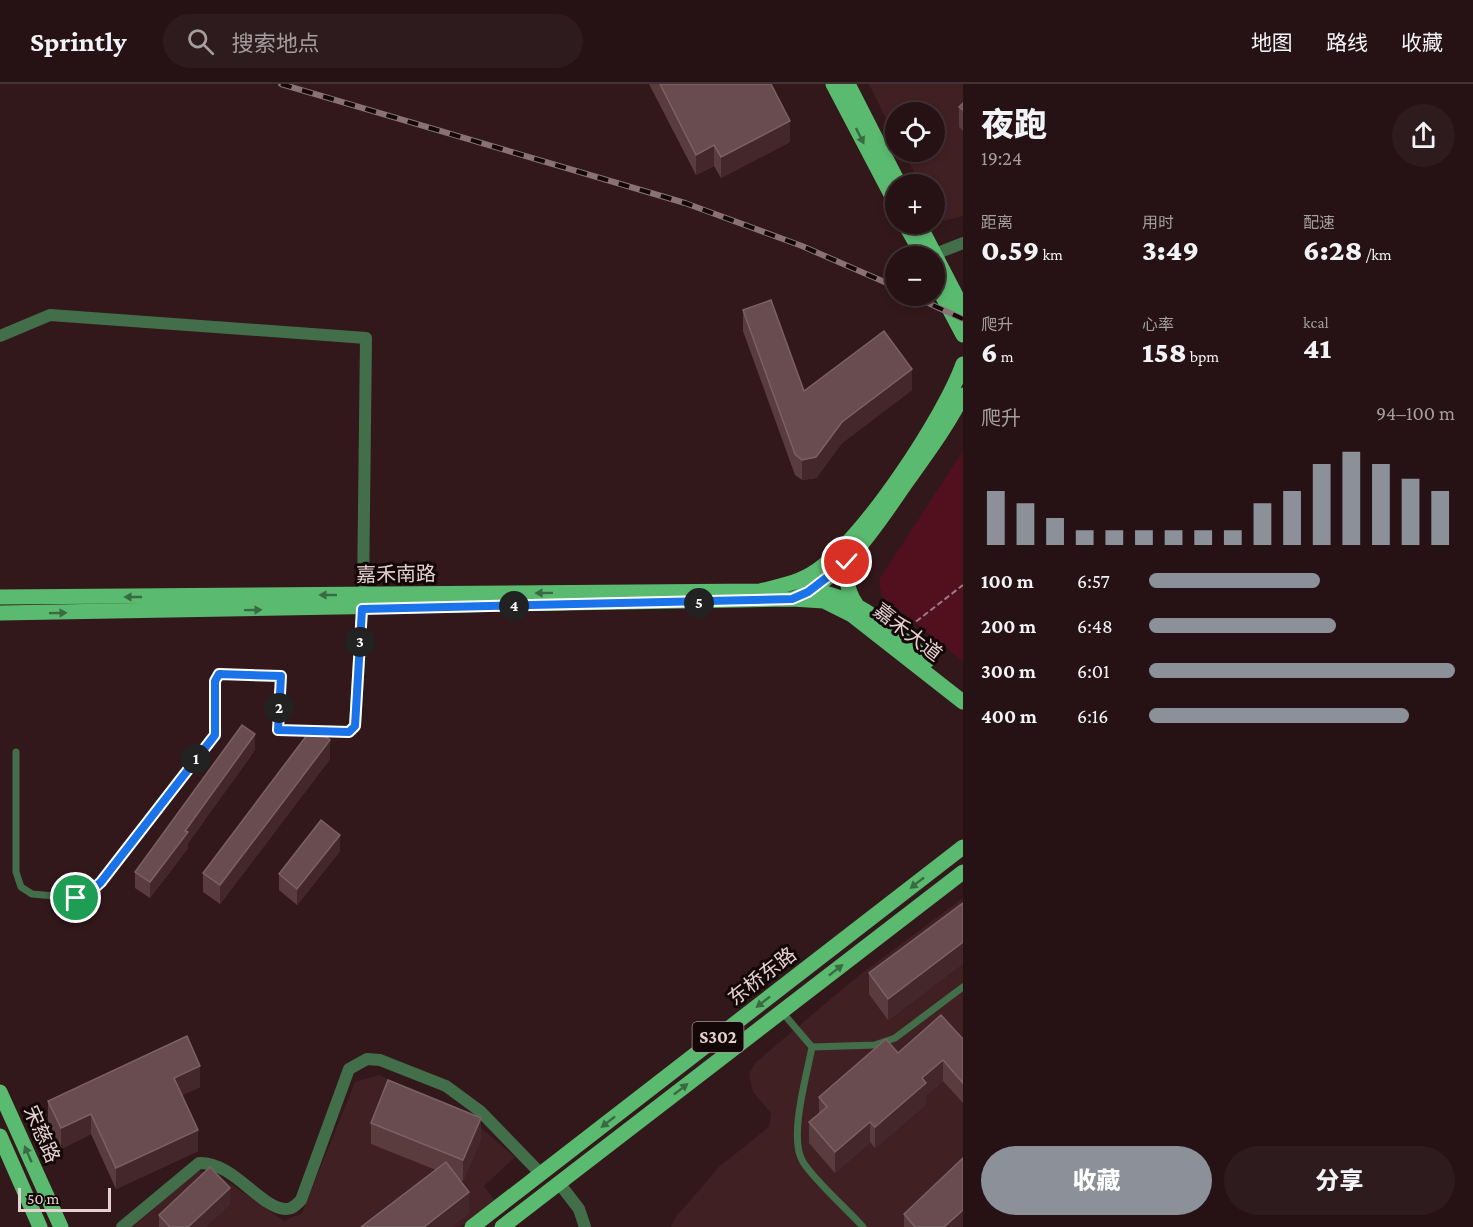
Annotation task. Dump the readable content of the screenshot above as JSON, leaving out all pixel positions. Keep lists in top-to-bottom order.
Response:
{
  "streets": {
    "main road": [
      "嘉禾南路",
      "嘉禾大道",
      "东桥东路",
      "S302",
      "宋慈路"
    ]
  },
  "scale_bar": "50 m",
  "page": {
    "header": "Sprintly",
    "search": "搜索地点",
    "nav": ["地图", "路线", "收藏"],
    "heading": ["夜跑", "19:24"],
    "map_buttons": ["+", "−"],
    "stats": [
      ["距离", "0.59 km"],
      ["用时", "3:49"],
      ["配速", "6:28 /km"],
      ["爬升", "6 m"],
      ["心率", "158 bpm"],
      ["kcal", "41"]
    ],
    "chart": ["爬升", "94–100 m"],
    "list": [
      {
        "name": "100 m",
        "note": "6:57"
      },
      {
        "name": "200 m",
        "note": "6:48"
      },
      {
        "name": "300 m",
        "note": "6:01"
      },
      {
        "name": "400 m",
        "note": "6:16"
      }
    ],
    "pins": [
      "5",
      "4",
      "3",
      "2",
      "1"
    ],
    "buttons": ["收藏", "分享"],
    "scale": "50 m"
  }
}
